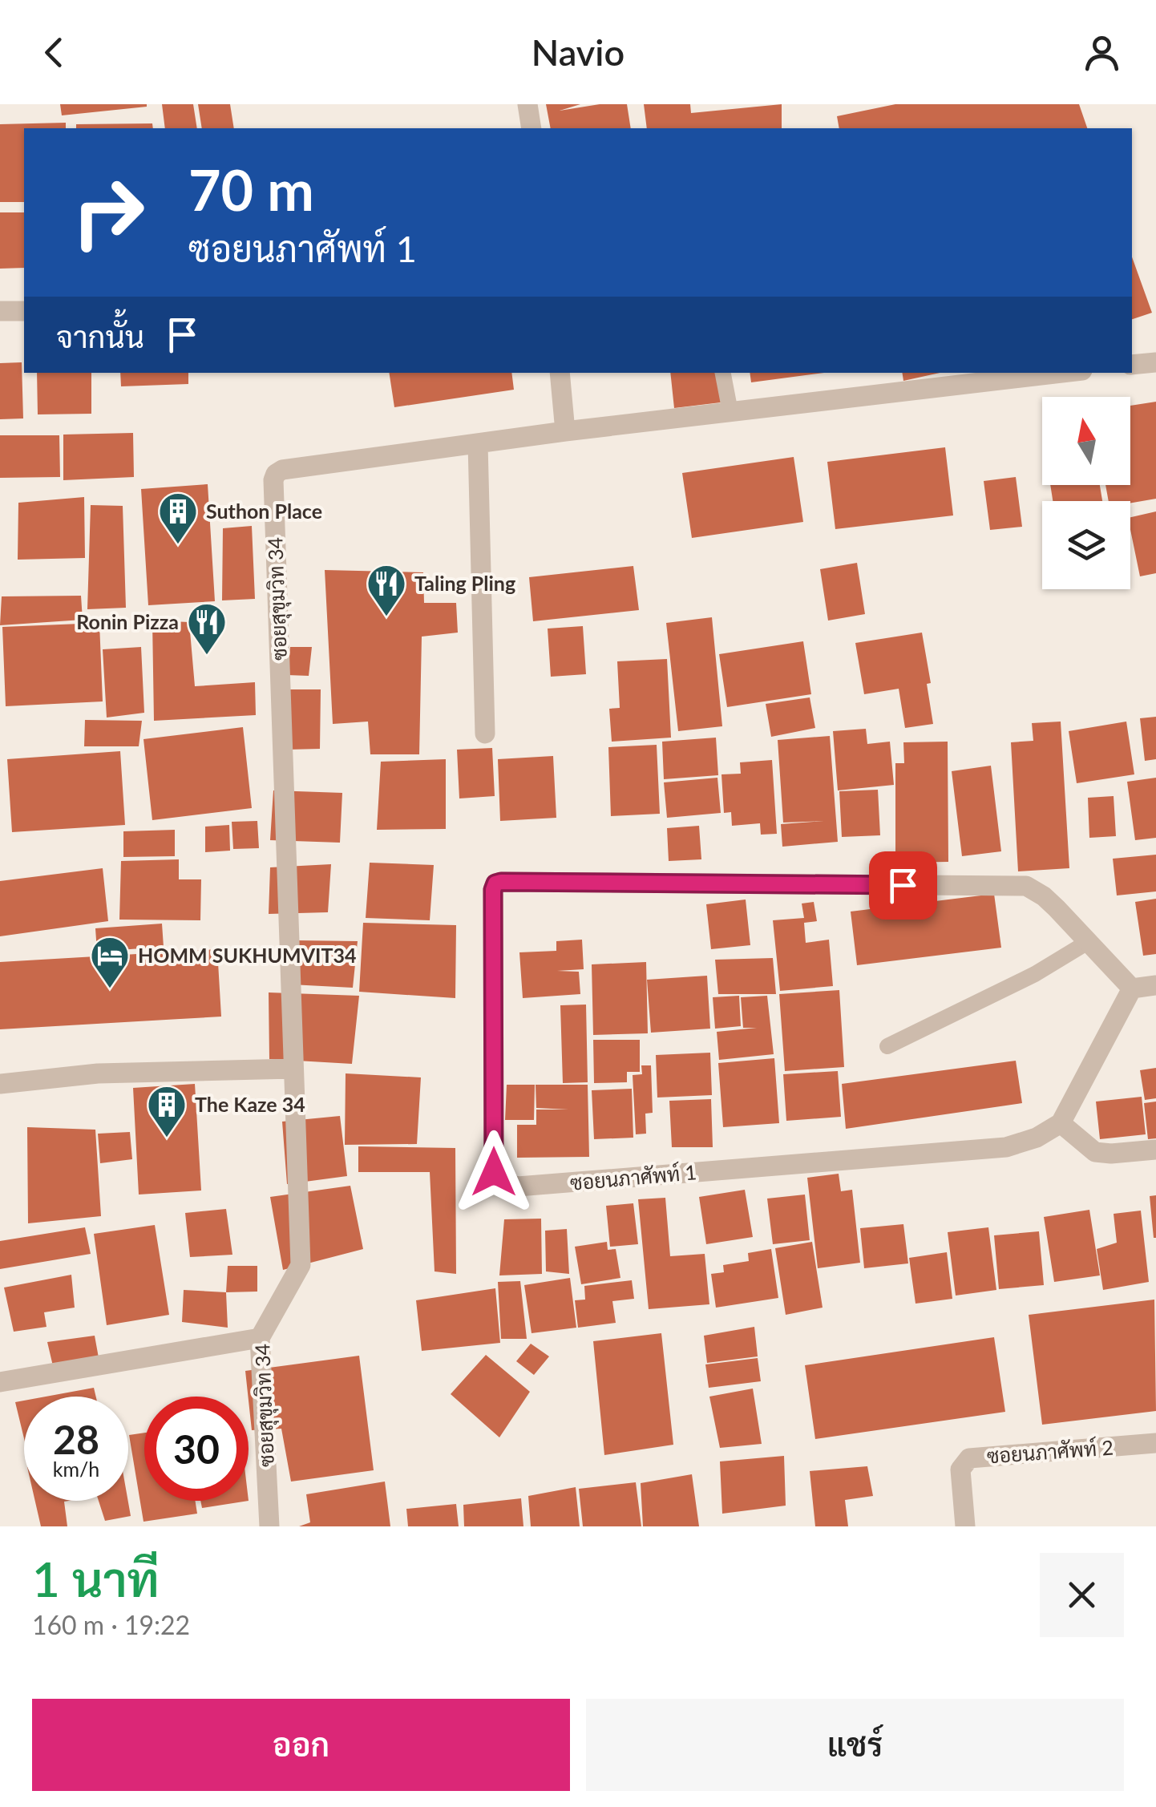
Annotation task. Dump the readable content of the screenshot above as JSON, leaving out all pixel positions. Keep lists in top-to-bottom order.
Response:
{
  "streets": {
    "street": ["ซอยสุขุมวิท 34", "ซอยนภาศัพท์ 1", "ซอยนภาศัพท์ 2"]
  },
  "places": {
    "building": ["Suthon Place", "The Kaze 34"],
    "restaurant": ["Taling Pling", "Ronin Pizza"],
    "hotel": ["HOMM SUKHUMVIT34"]
  },
  "north": "top",
  "page": {
    "header": "Navio",
    "turn": ["70 m", "ซอยนภาศัพท์ 1"],
    "then": "จากนั้น",
    "speed": "28 km/h",
    "limit": "30",
    "heading": ["1 นาที", "160 m · 19:22"],
    "buttons": ["ออก", "แชร์"]
  }
}
